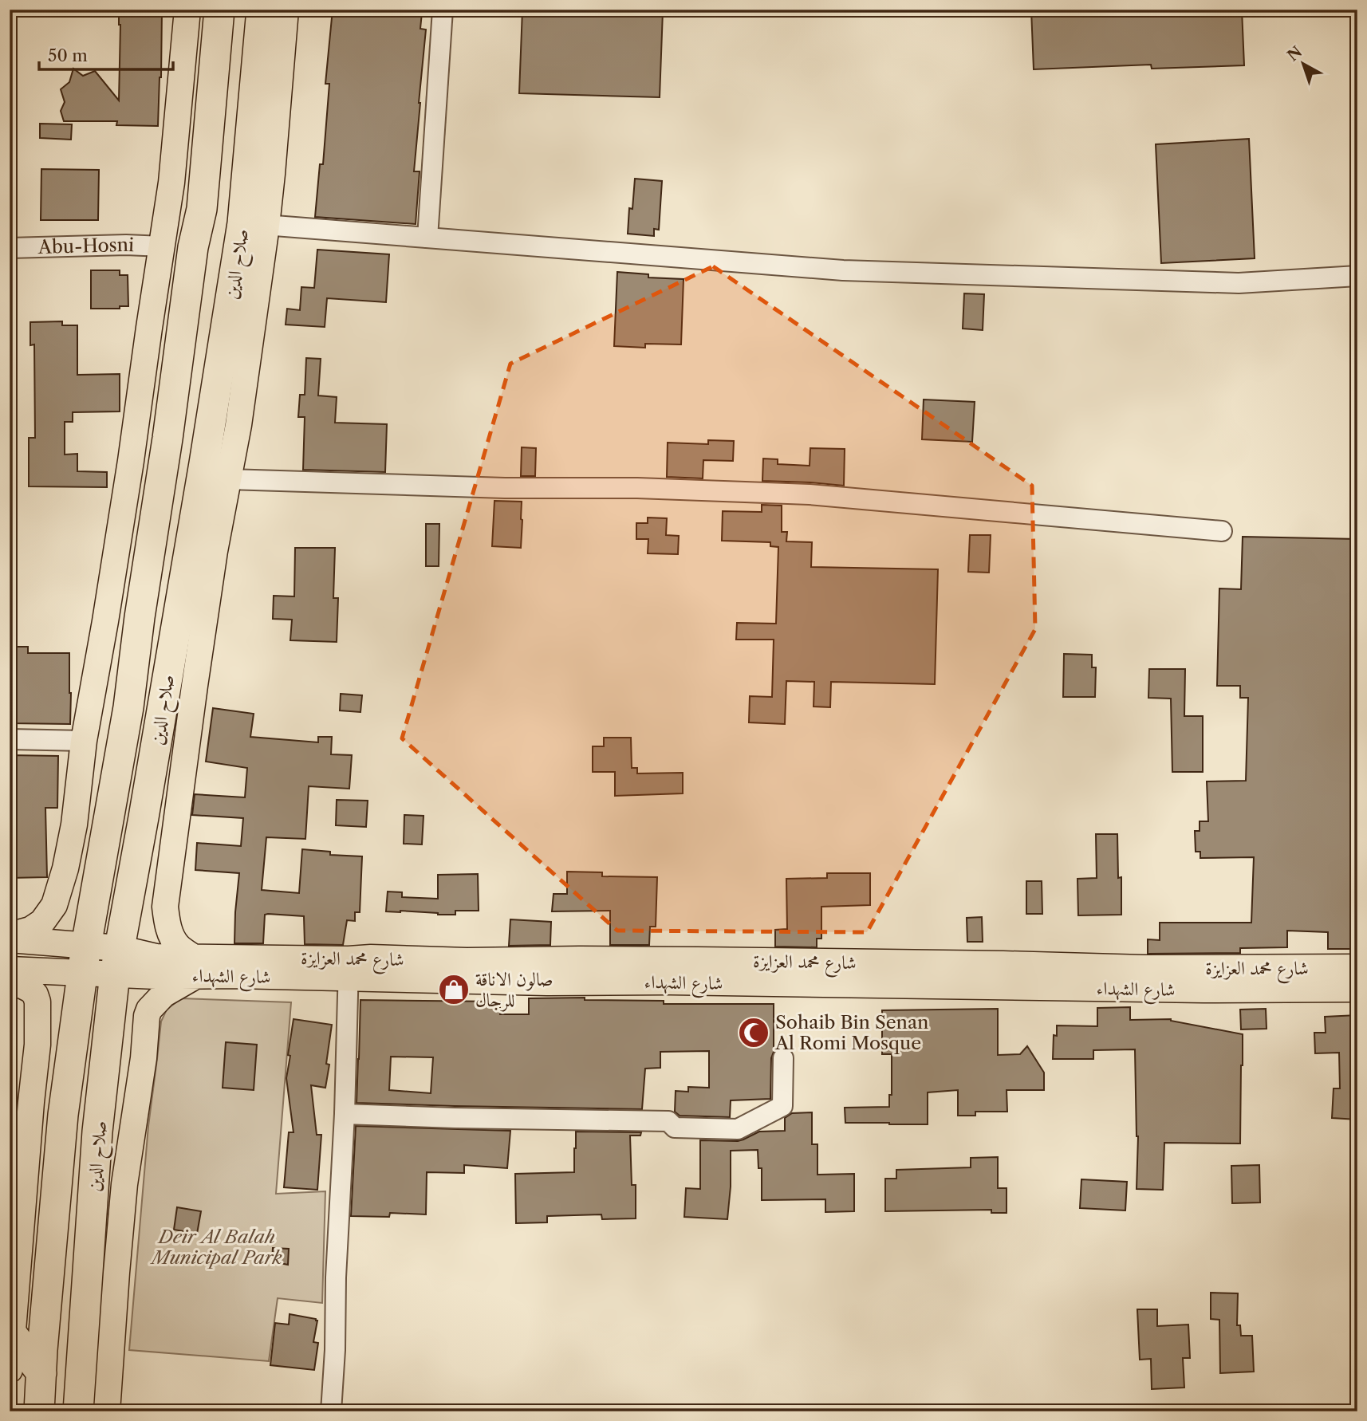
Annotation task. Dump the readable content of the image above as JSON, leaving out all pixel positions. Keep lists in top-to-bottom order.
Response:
{
  "streets": {
    "highway": ["صلاح الدين"],
    "main road": ["شارع محمد العزايزة", "شارع الشهداء"],
    "street": ["Abu-Hosni"]
  },
  "crossings": [
    ["صلاح الدين", "شارع الشهداء"],
    ["شارع محمد العزايزة", "شارع الشهداء"]
  ],
  "parks": ["Deir Al Balah Municipal Park"],
  "places": {
    "shop": ["صالون الاناقة للرجال"],
    "mosque": ["Sohaib Bin Senan Al Romi Mosque"]
  },
  "scale_bar": "50 m",
  "north": "top left"
}
